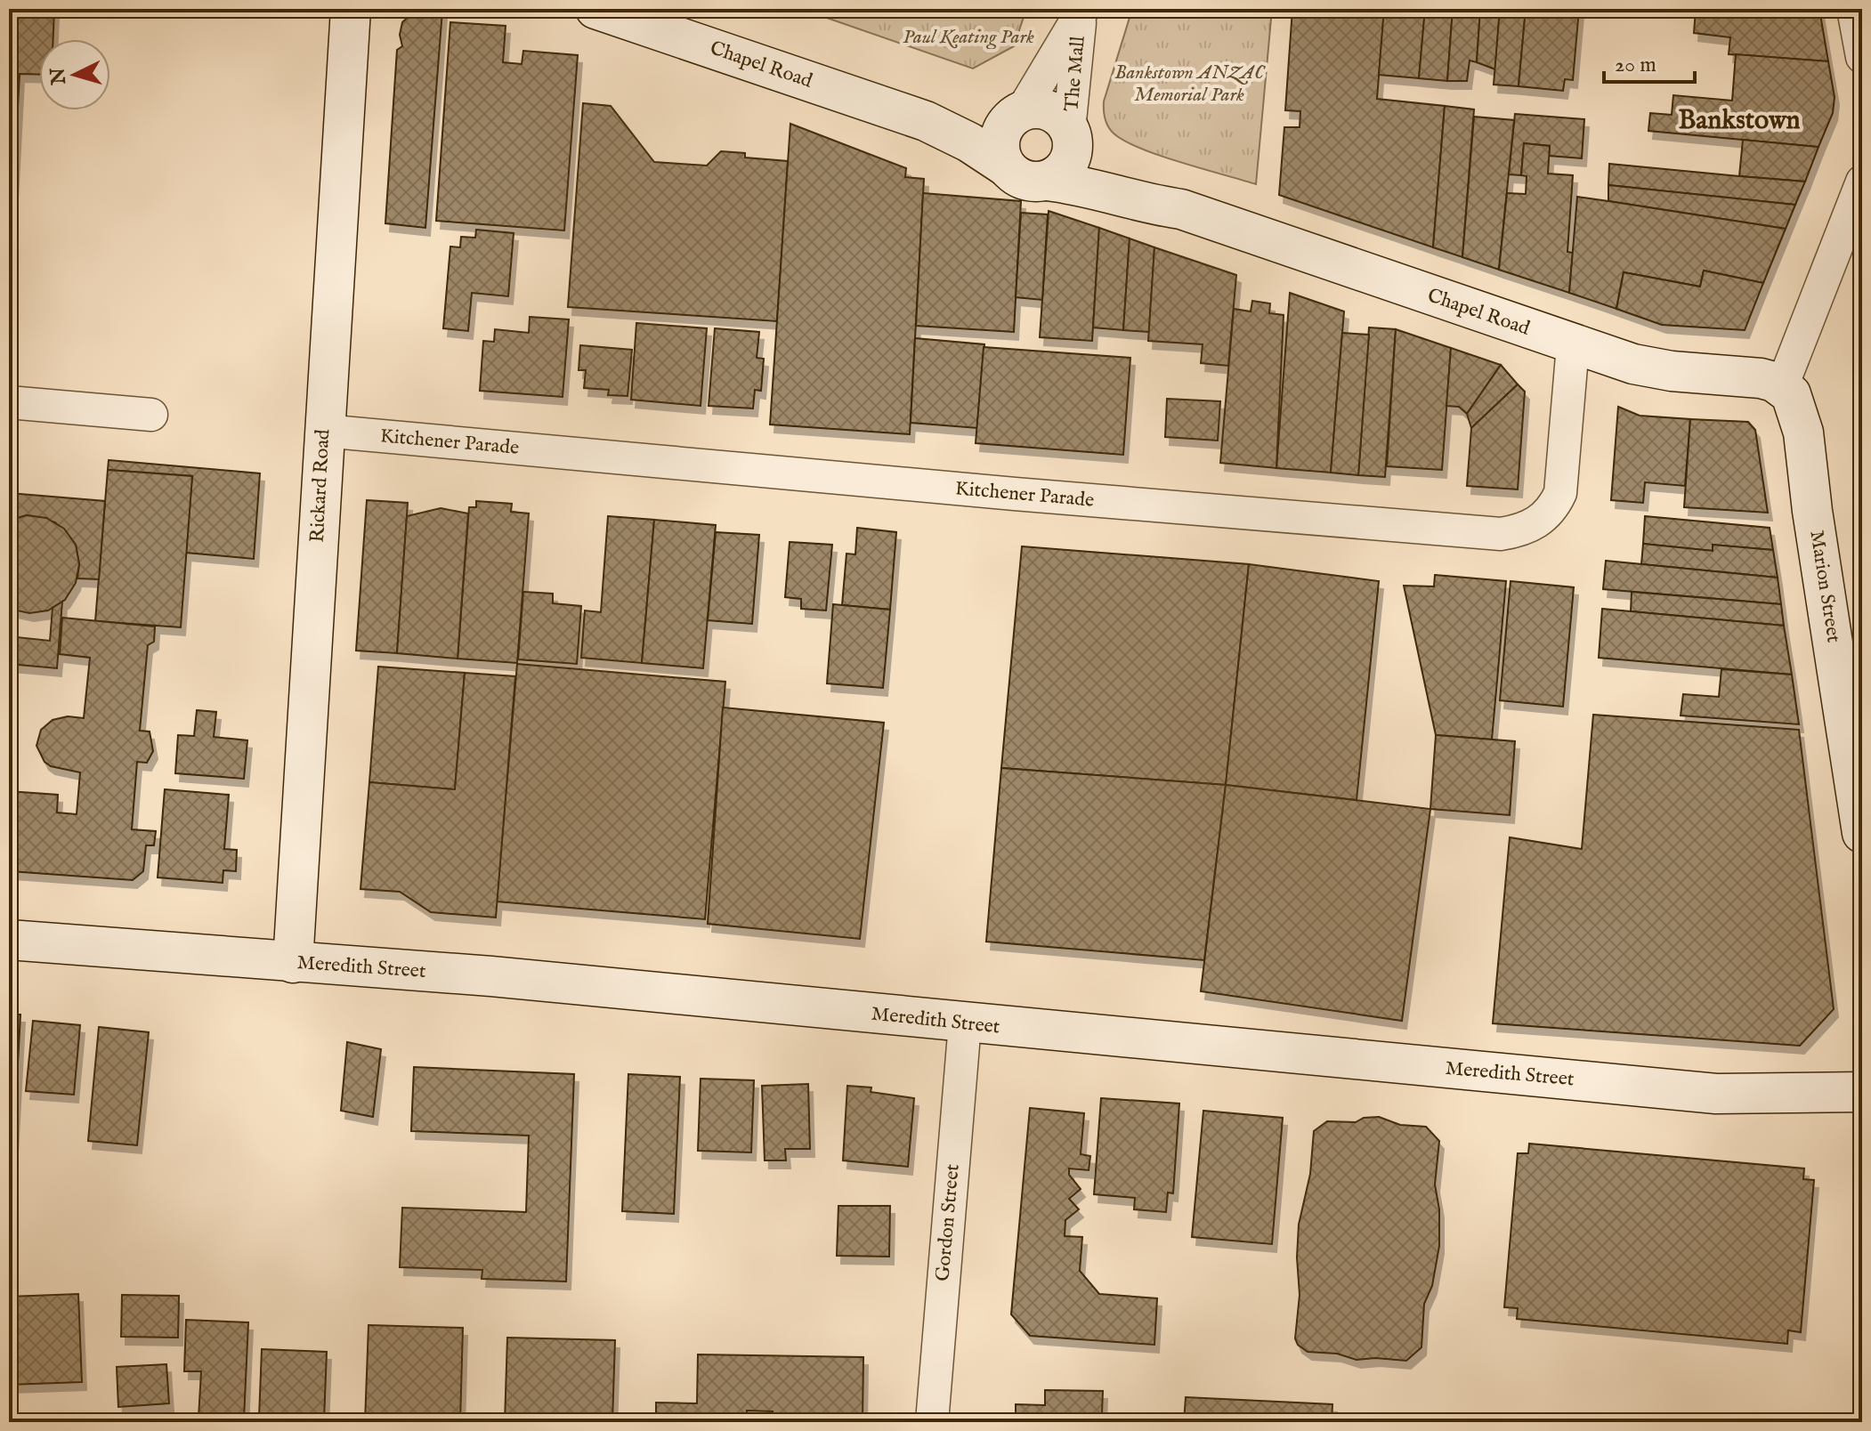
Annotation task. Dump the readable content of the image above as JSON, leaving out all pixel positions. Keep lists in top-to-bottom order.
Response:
{
  "streets": {
    "main road": [
      "Chapel Road",
      "Rickard Road",
      "Marion Street",
      "Meredith Street"
    ],
    "street": ["The Mall", "Kitchener Parade", "Gordon Street"]
  },
  "crossings": [
    ["Chapel Road", "The Mall"],
    ["Chapel Road", "Kitchener Parade"],
    ["Chapel Road", "Marion Street"],
    ["Kitchener Parade", "Rickard Road"],
    ["Rickard Road", "Meredith Street"],
    ["Meredith Street", "Gordon Street"]
  ],
  "districts": ["Bankstown"],
  "parks": ["Paul Keating Park", "Bankstown ANZAC Memorial Park"],
  "scale_bar": "20 m",
  "north": "left"
}
